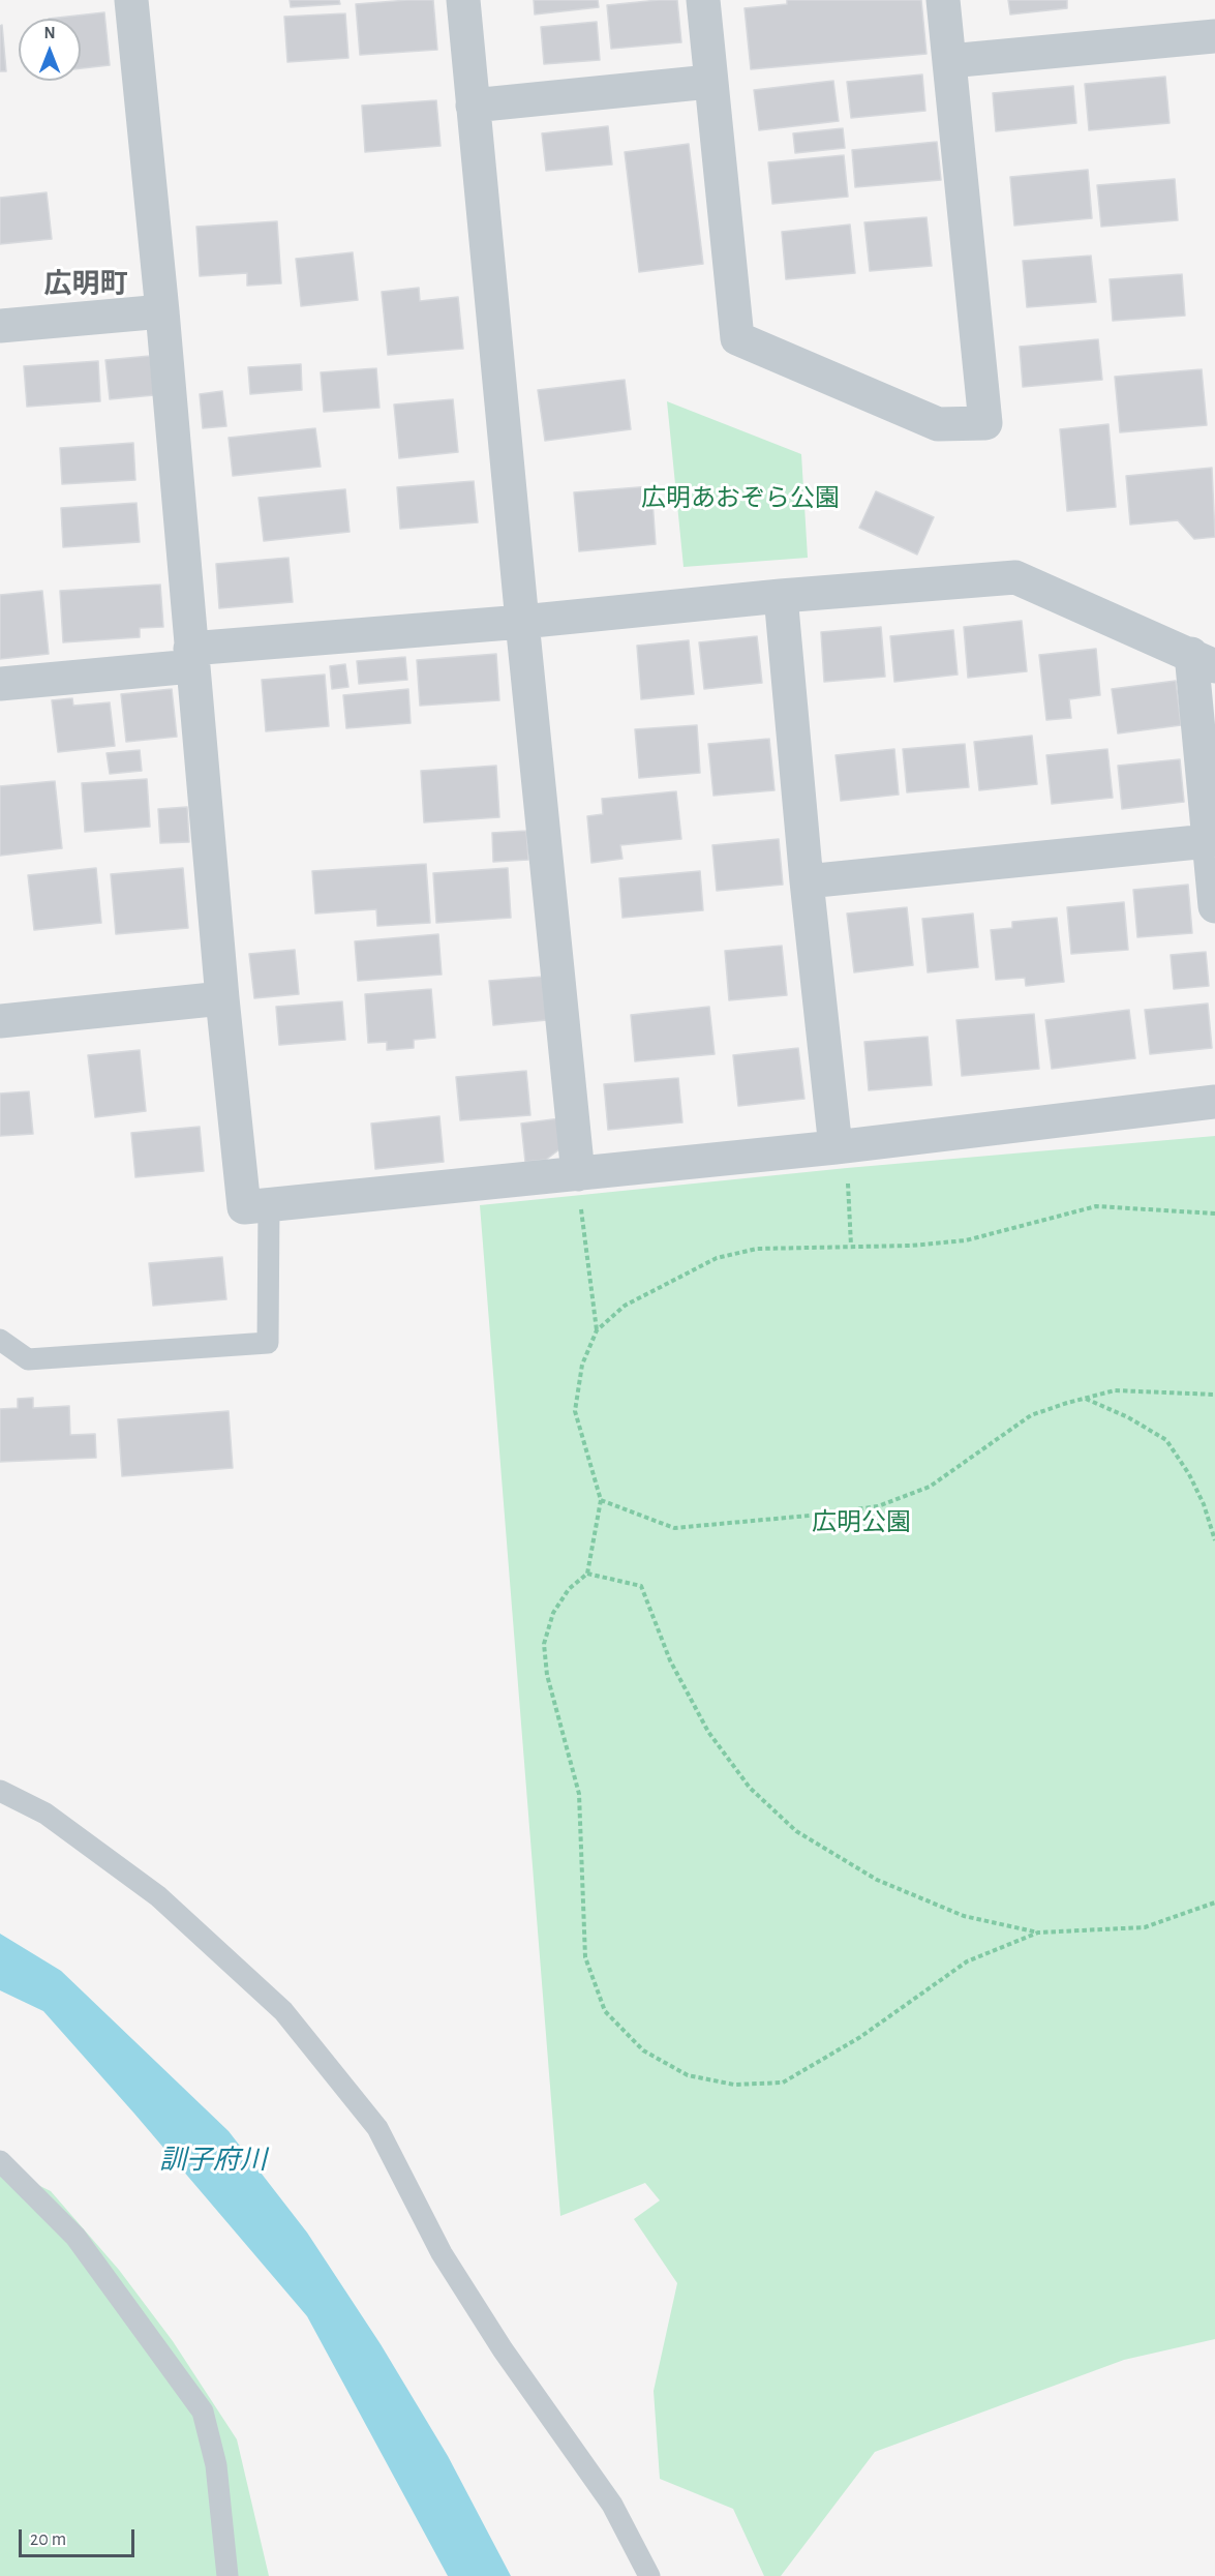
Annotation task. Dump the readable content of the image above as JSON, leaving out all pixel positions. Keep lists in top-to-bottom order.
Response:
{
  "districts": ["広明町"],
  "water": ["訓子府川"],
  "parks": ["広明あおぞら公園", "広明公園"],
  "scale_bar": "20 m",
  "north": "top"
}
